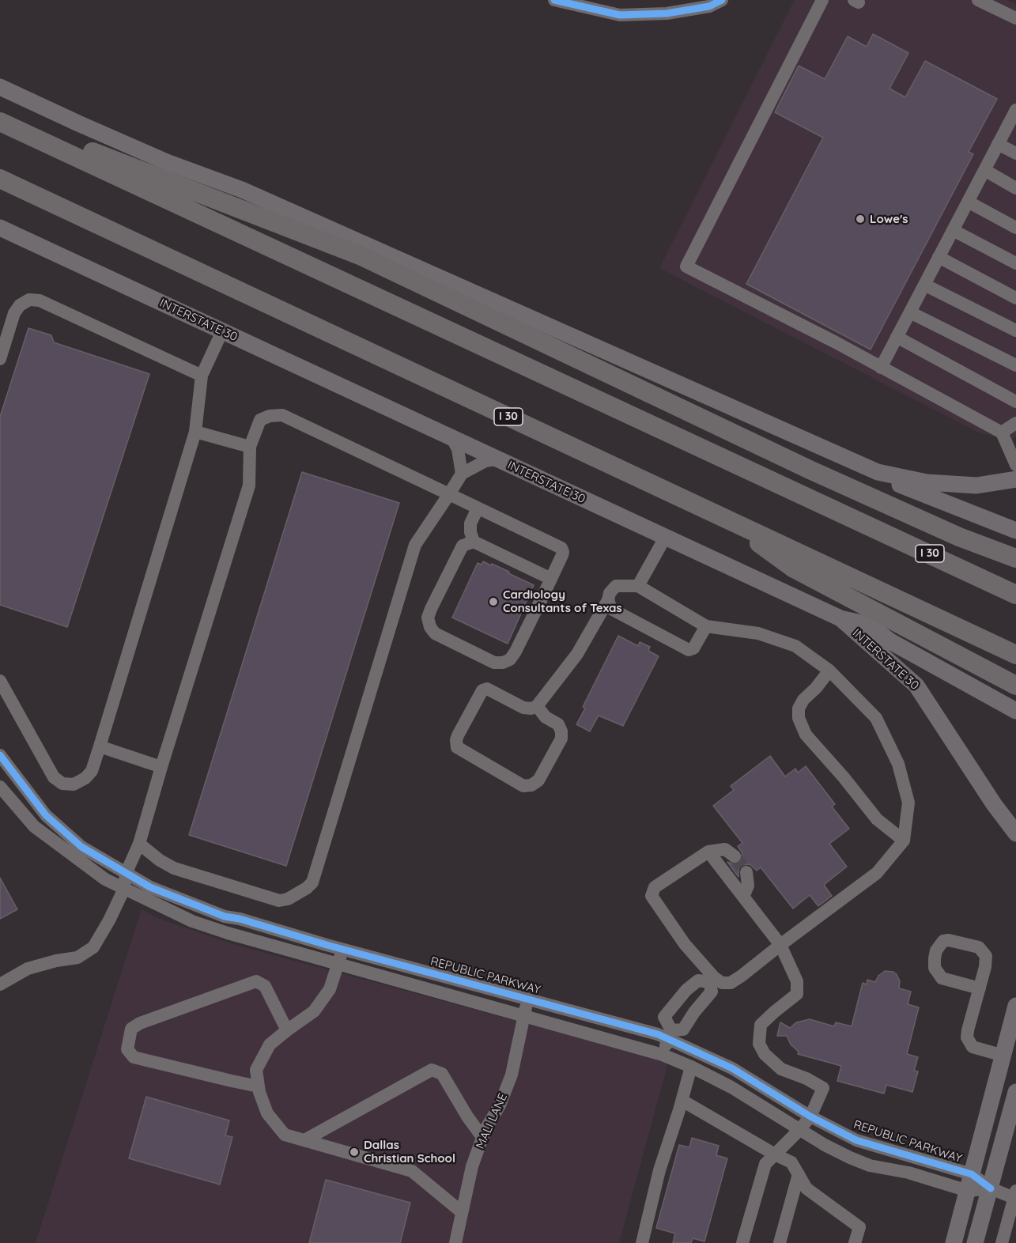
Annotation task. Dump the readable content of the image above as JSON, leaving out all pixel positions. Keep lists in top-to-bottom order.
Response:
{
  "streets": {
    "highway": ["I 30"],
    "main road": ["INTERSTATE 30"],
    "street": ["REPUBLIC PARKWAY", "MALI LANE"]
  },
  "crossings": [
    ["REPUBLIC PARKWAY", "MALI LANE"]
  ],
  "places": ["Lowe's", "Cardiology Consultants of Texas", "Dallas Christian School"]
}
